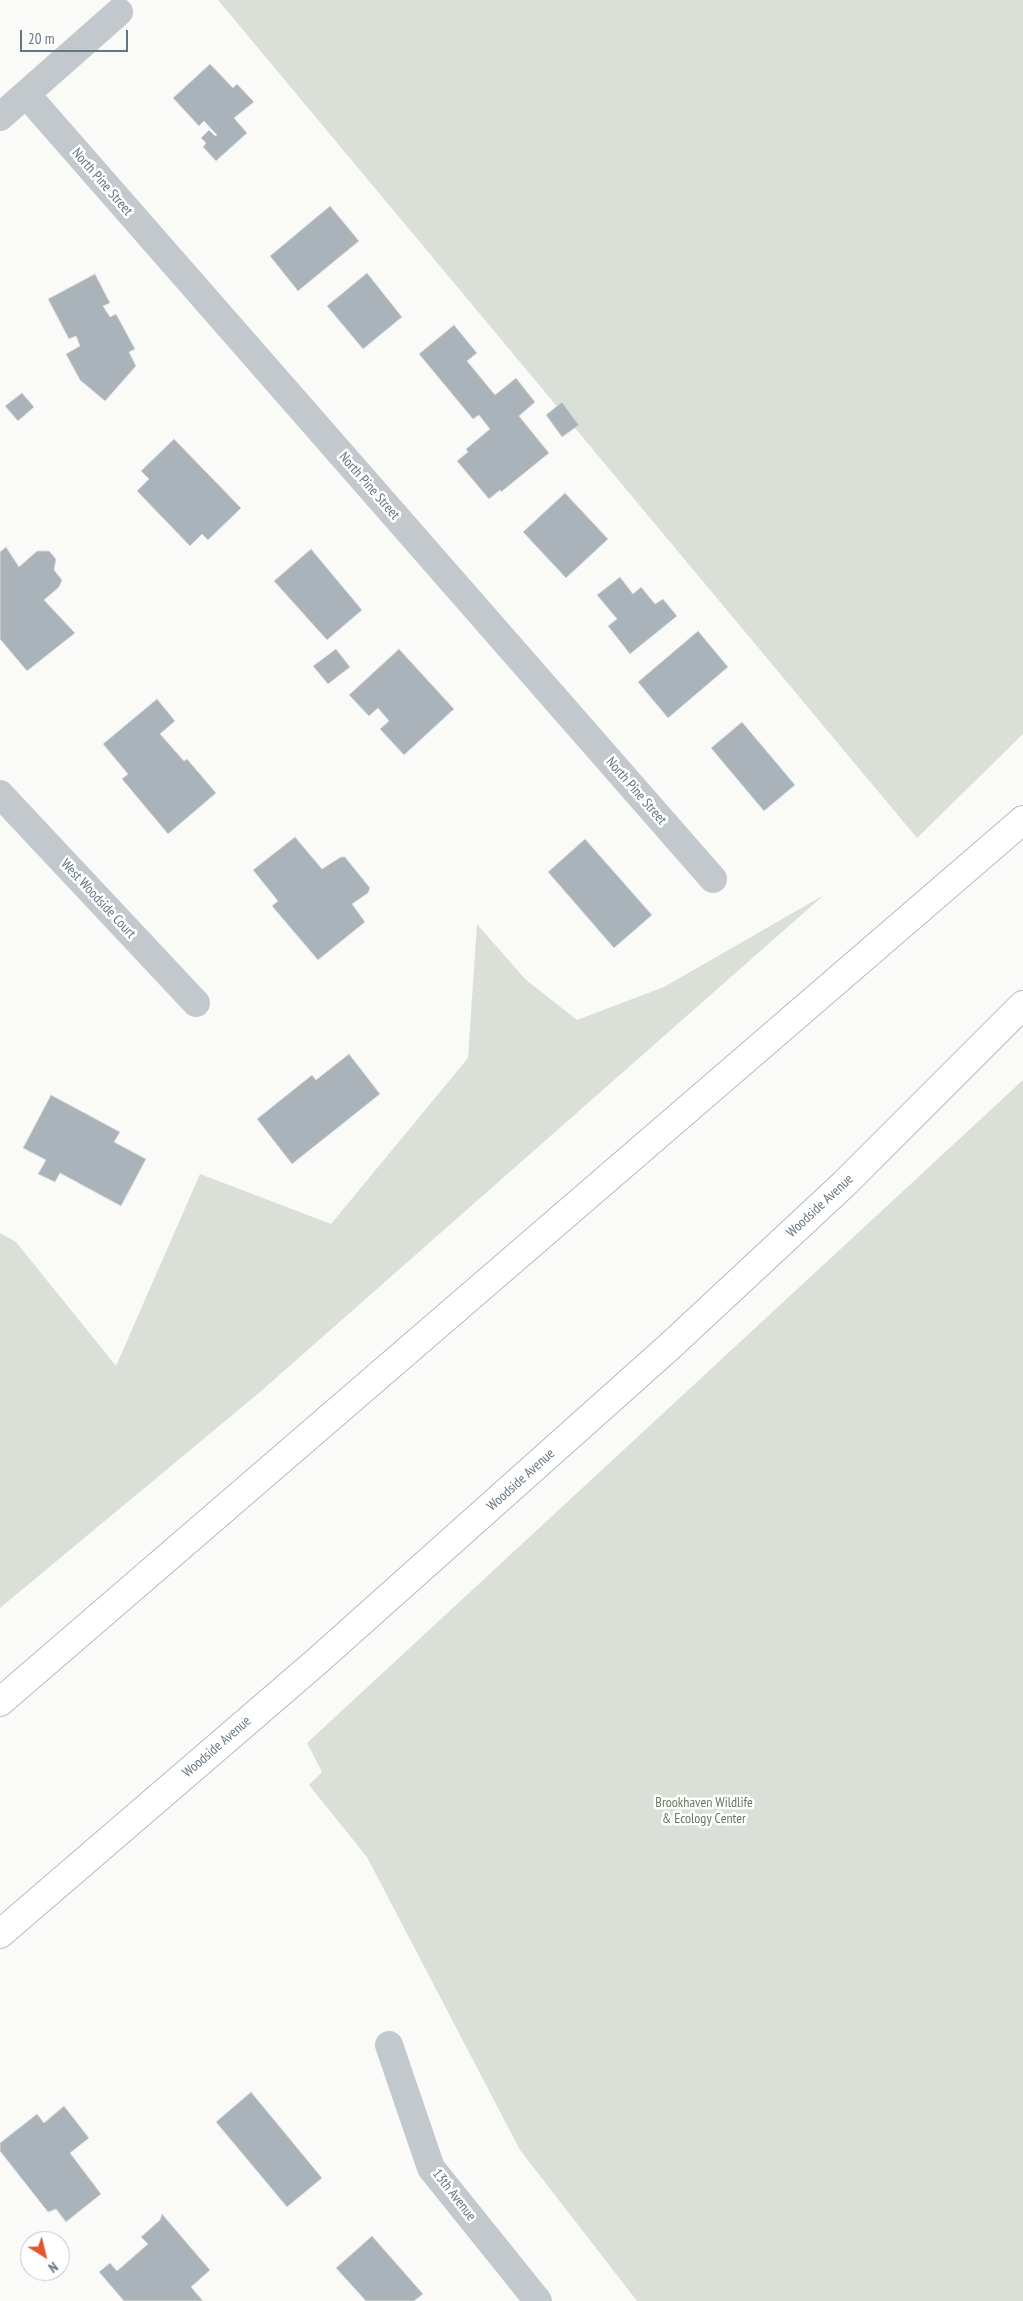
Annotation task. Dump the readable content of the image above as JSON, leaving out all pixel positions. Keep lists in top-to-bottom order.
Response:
{
  "streets": {
    "main road": ["Woodside Avenue"],
    "street": ["North Pine Street", "West Woodside Court", "13th Avenue"]
  },
  "parks": ["Brookhaven Wildlife & Ecology Center"],
  "scale_bar": "20 m",
  "north": "bottom right"
}
